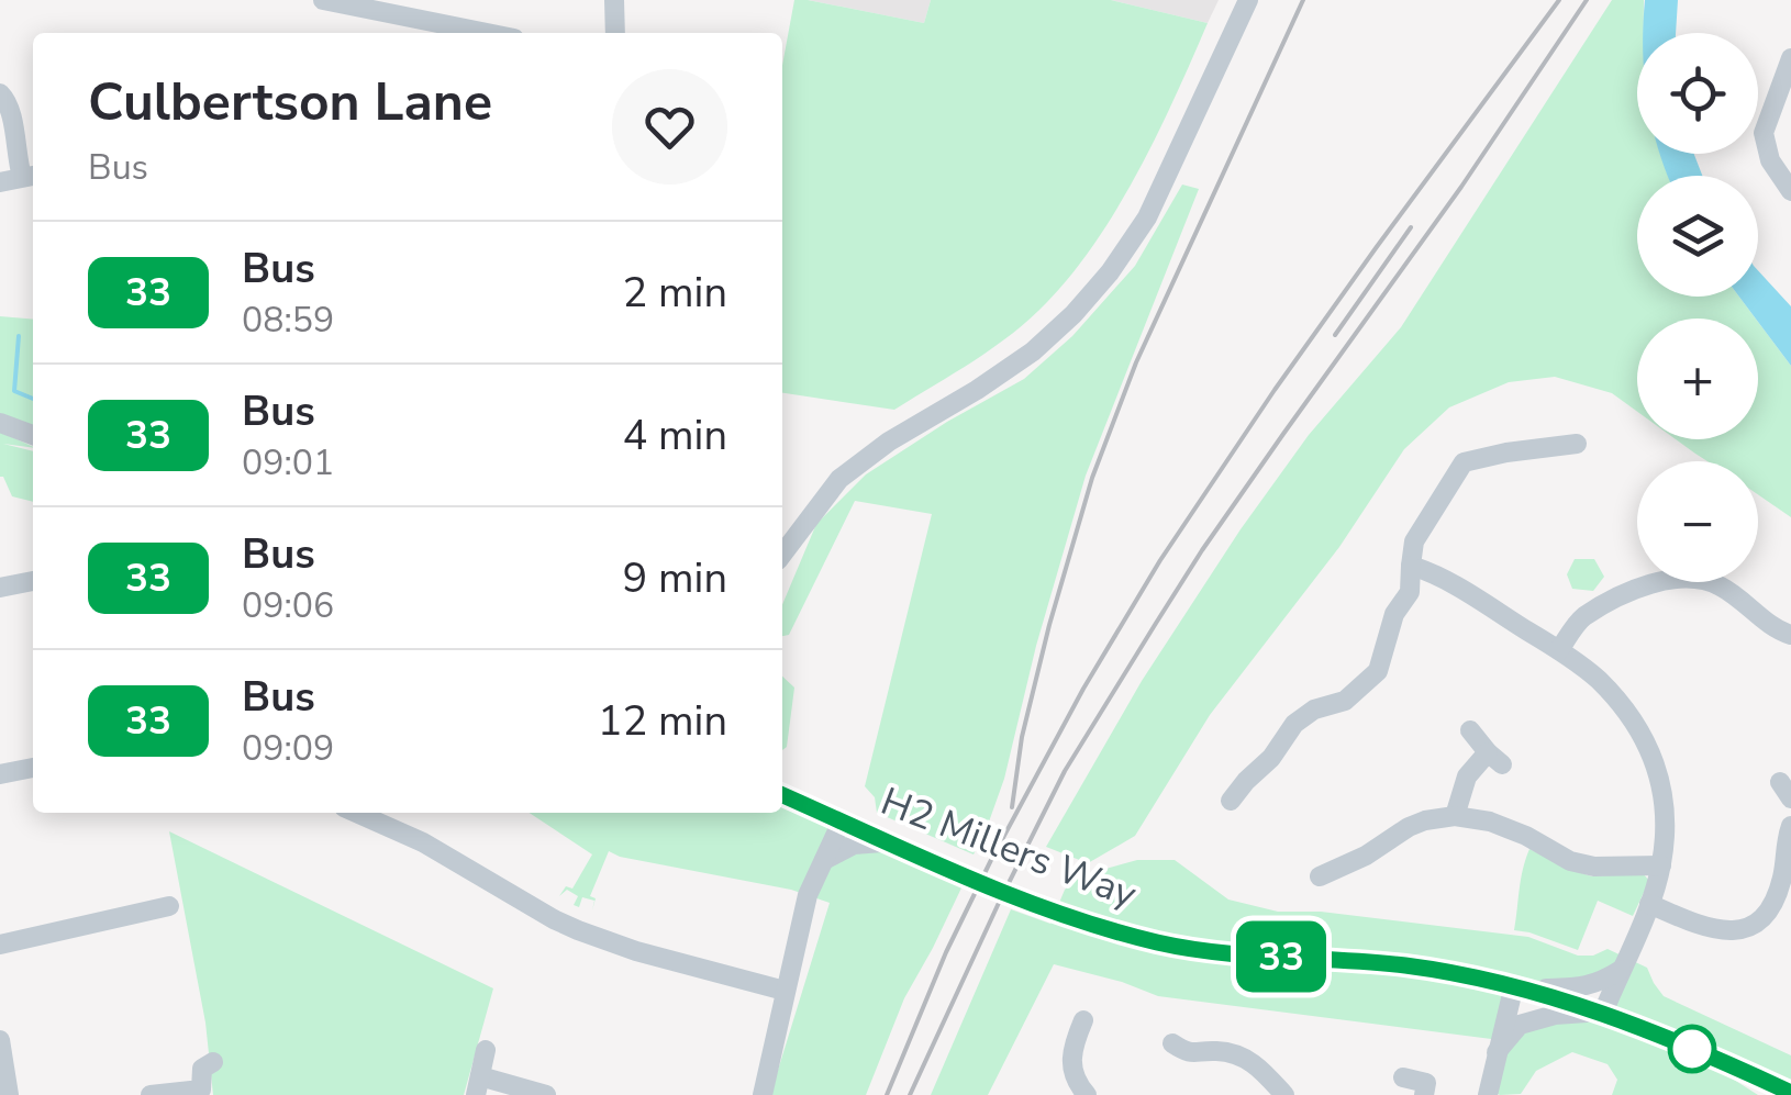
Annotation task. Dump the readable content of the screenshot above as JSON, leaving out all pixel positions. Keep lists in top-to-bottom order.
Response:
{
  "streets": {
    "street": ["H2 Millers Way"]
  },
  "lines": ["bus line 33"],
  "page": {
    "on_map": "33",
    "map_buttons": ["+", "−"],
    "heading": ["Culbertson Lane", "Bus"],
    "list": [
      {
        "mark": "33",
        "name": "Bus",
        "note": "08:59",
        "value": "2 min"
      },
      {
        "mark": "33",
        "name": "Bus",
        "note": "09:01",
        "value": "4 min"
      },
      {
        "mark": "33",
        "name": "Bus",
        "note": "09:06",
        "value": "9 min"
      },
      {
        "mark": "33",
        "name": "Bus",
        "note": "09:09",
        "value": "12 min"
      }
    ]
  }
}
